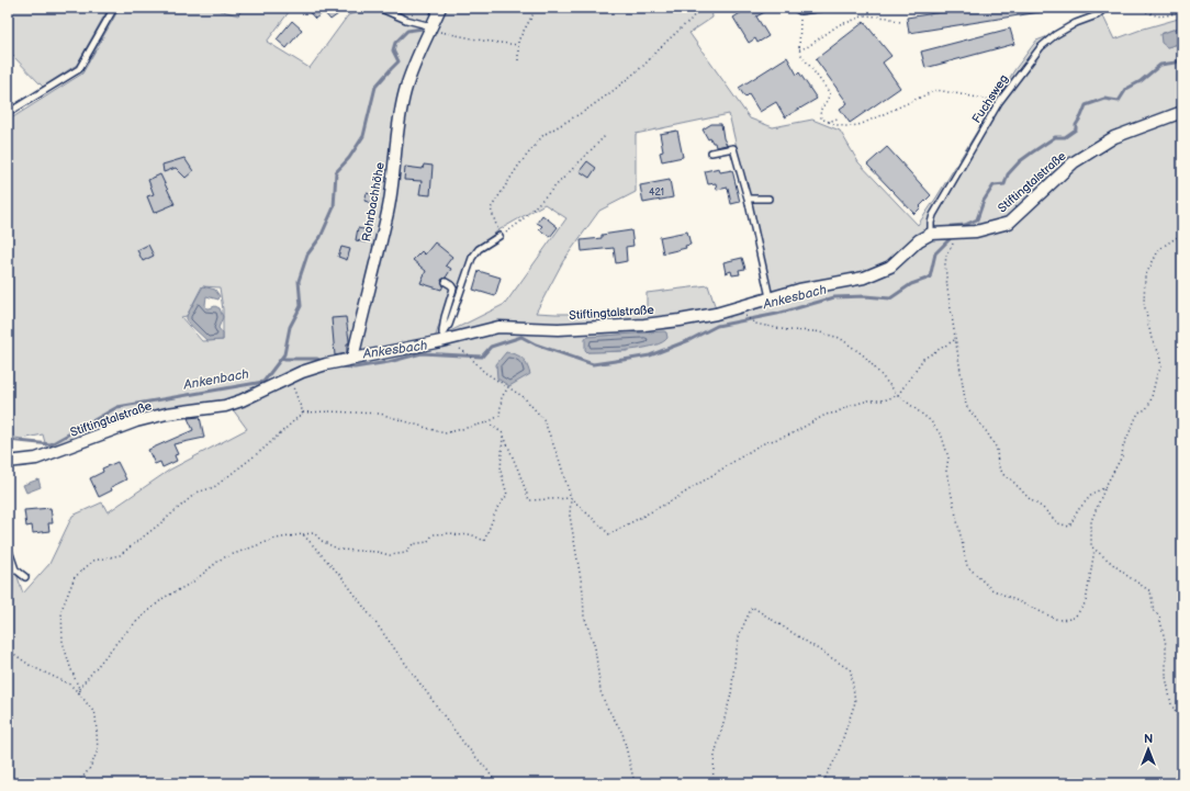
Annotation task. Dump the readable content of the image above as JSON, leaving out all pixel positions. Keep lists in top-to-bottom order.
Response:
{
  "streets": {
    "street": ["Stiftingtalstraße", "Rohrbachhöhe"],
    "lane": ["Fuchsweg"]
  },
  "crossings": [
    ["Fuchsweg", "Stiftingtalstraße"],
    ["Stiftingtalstraße", "Rohrbachhöhe"]
  ],
  "water": ["Ankesbach", "Ankenbach"],
  "house_numbers": ["421"],
  "north": "top"
}
